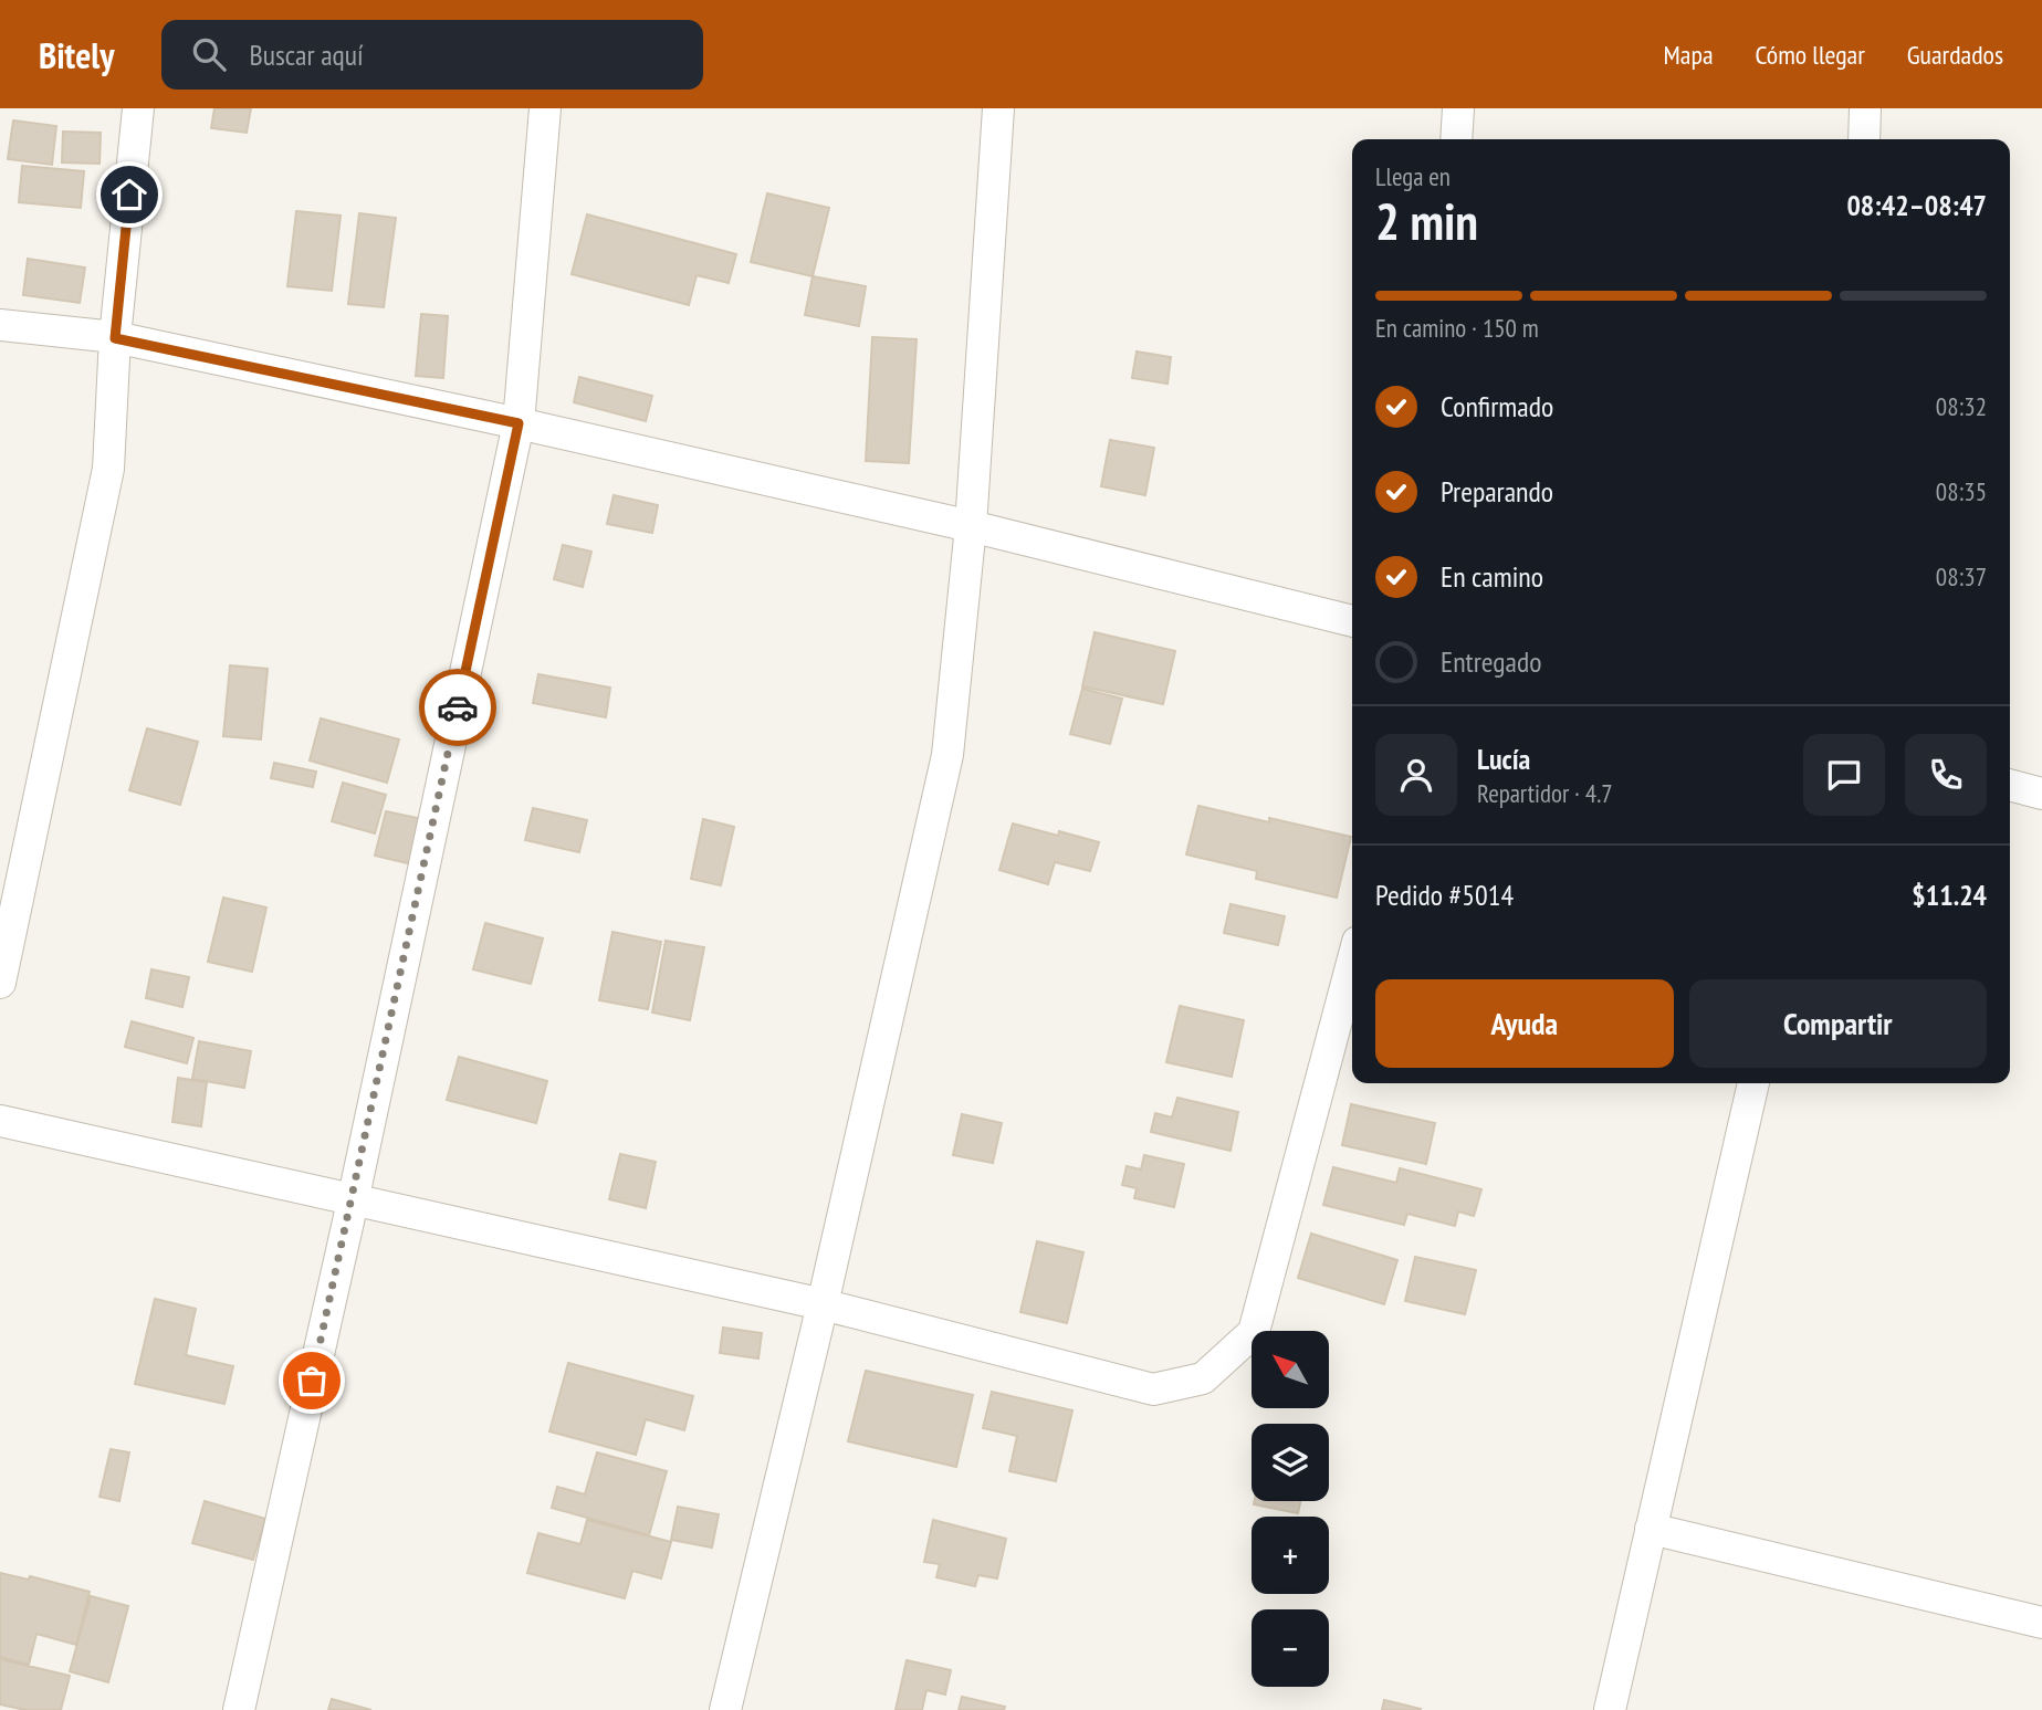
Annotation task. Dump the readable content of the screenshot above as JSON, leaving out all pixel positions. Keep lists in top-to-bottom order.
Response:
{
  "north": "top left",
  "page": {
    "header": "Bitely",
    "search": "Buscar aquí",
    "nav": ["Mapa", "Cómo llegar", "Guardados"],
    "heading": ["2 min", "Llega en", "08:42–08:47"],
    "panel": [
      "Lucía",
      "Repartidor · 4.7",
      "Pedido #5014",
      "$11.24"
    ],
    "bar": "En camino · 150 m",
    "list": [
      ["Confirmado", "08:32"],
      ["Preparando", "08:35"],
      ["En camino", "08:37"],
      "Entregado"
    ],
    "buttons": ["Ayuda", "Compartir"],
    "map_buttons": ["+", "−"]
  }
}
